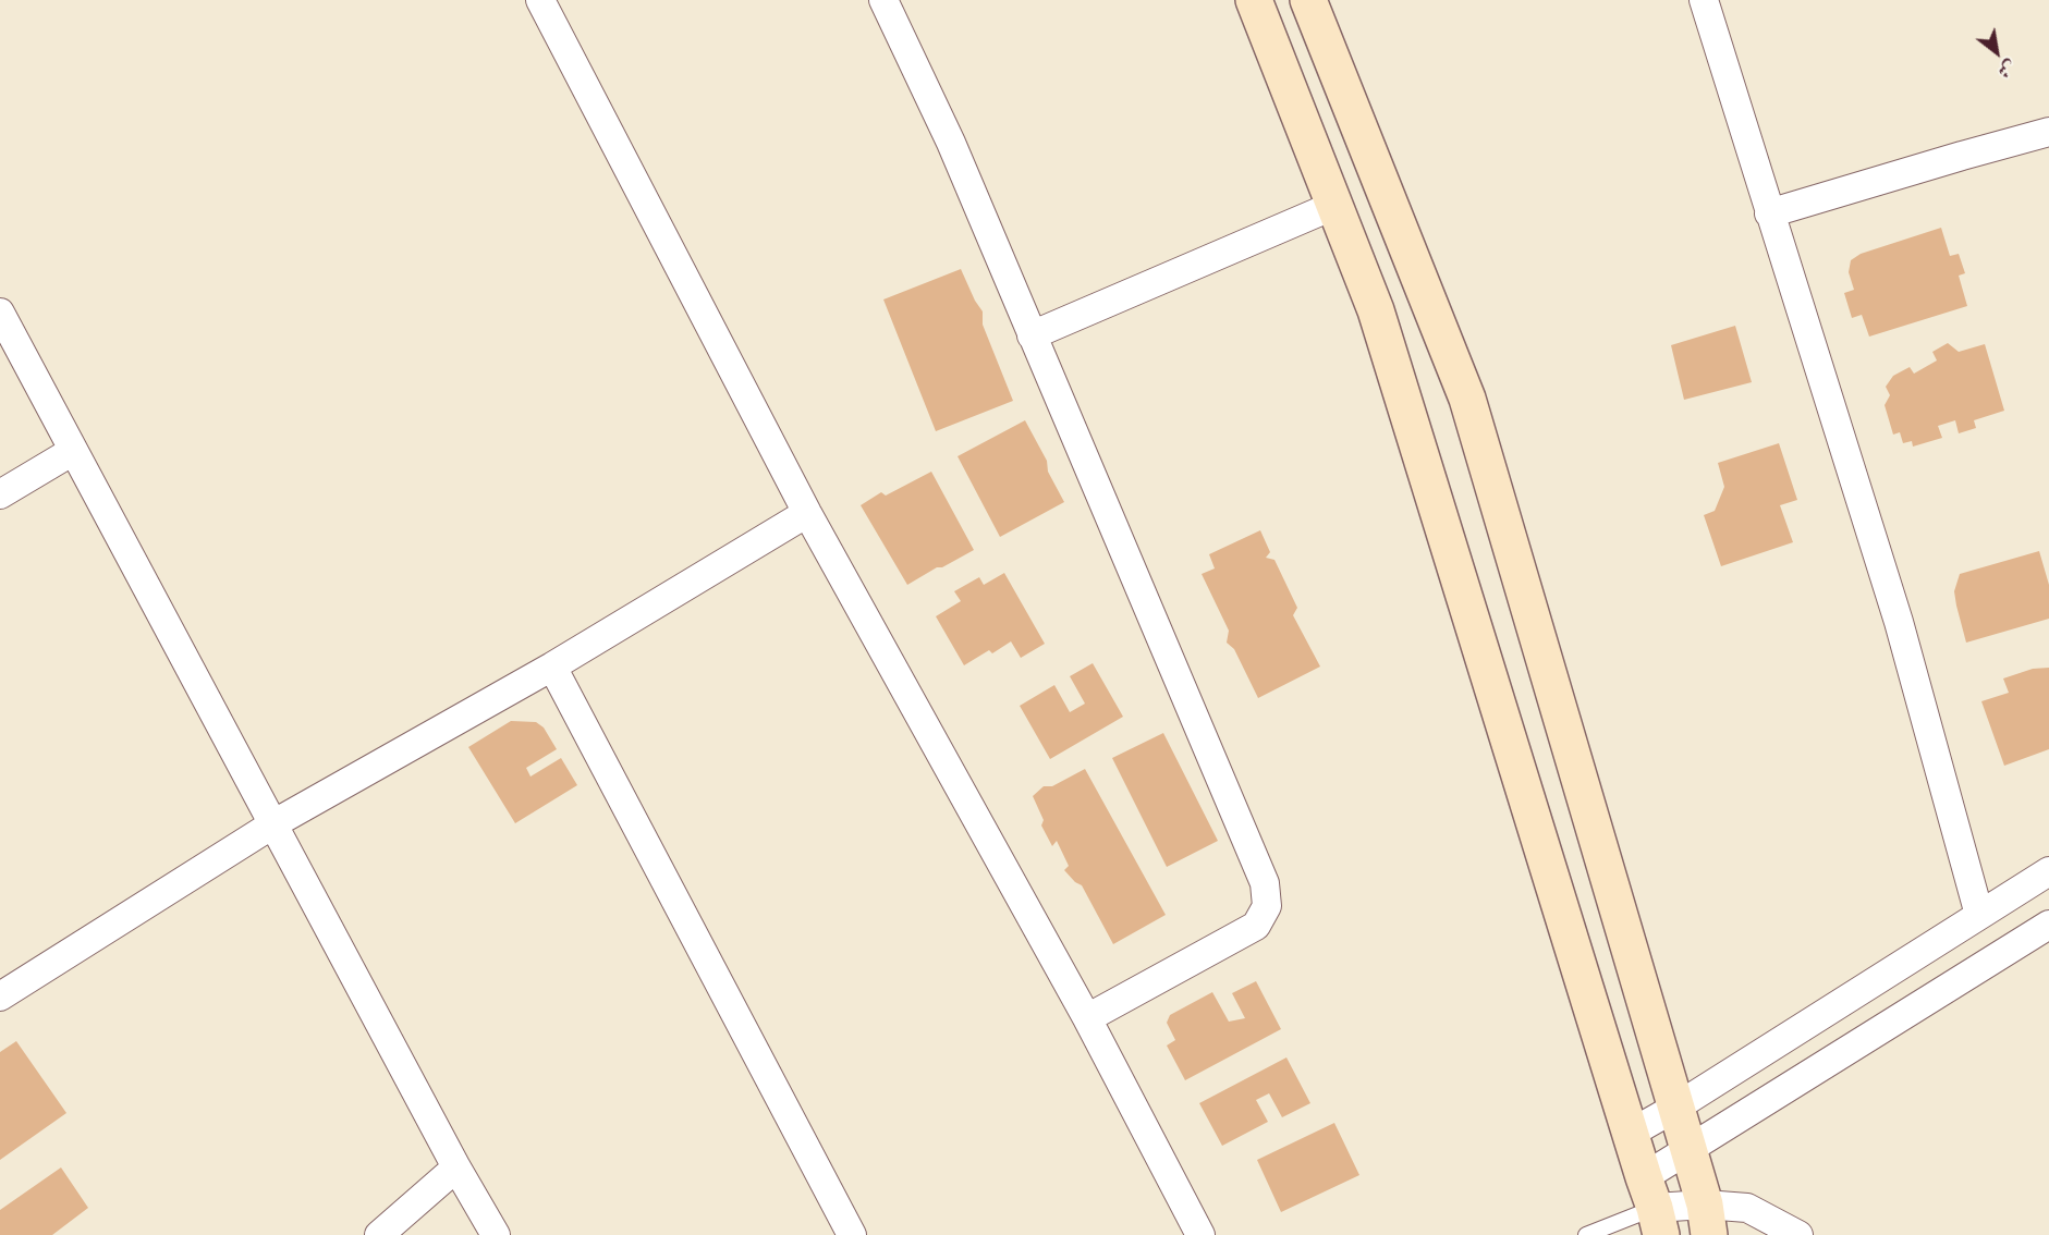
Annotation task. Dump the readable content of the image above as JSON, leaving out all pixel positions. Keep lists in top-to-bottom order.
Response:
{
  "north": "bottom right"
}
